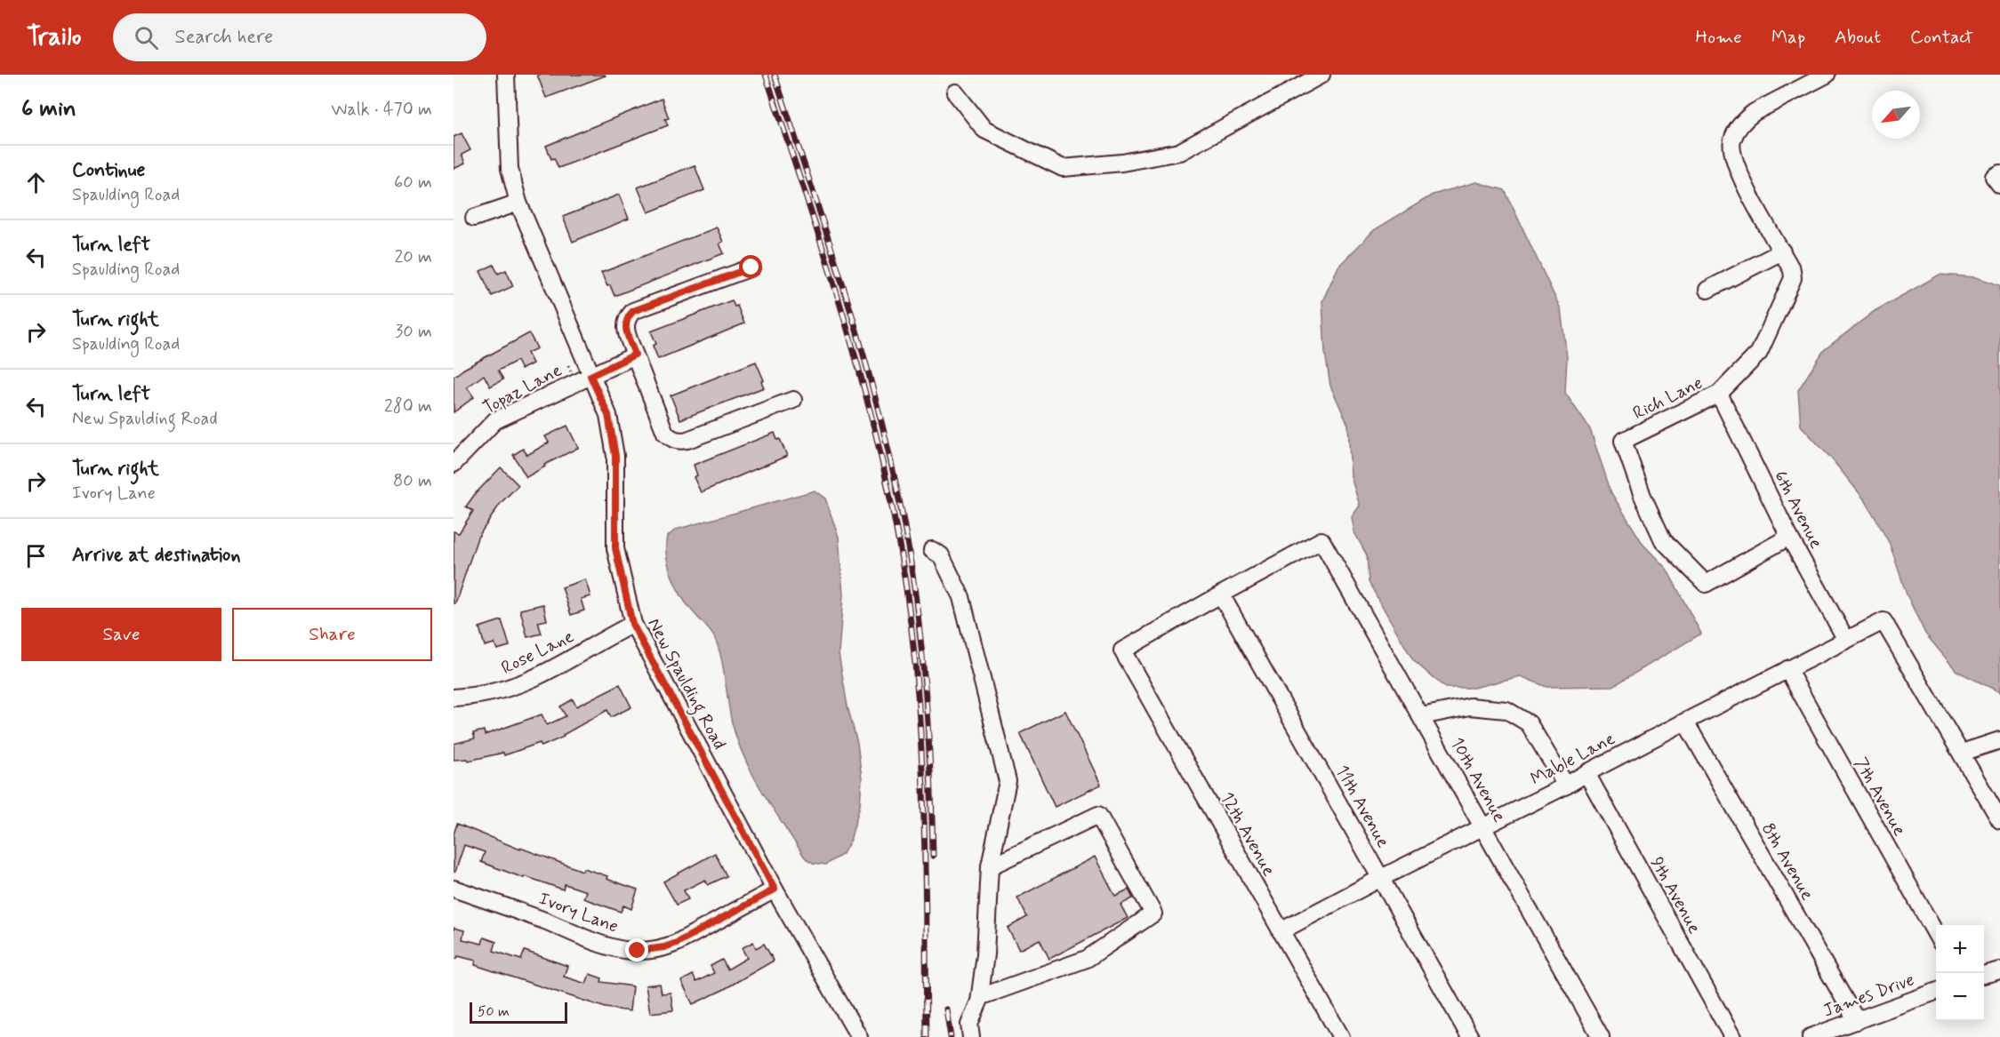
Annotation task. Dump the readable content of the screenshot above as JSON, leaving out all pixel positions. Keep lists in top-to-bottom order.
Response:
{
  "streets": {
    "street": [
      "Topaz Lane",
      "Rich Lane",
      "6th Avenue",
      "Rose Lane",
      "New Spaulding Road",
      "Mable Lane",
      "10th Avenue",
      "7th Avenue",
      "11th Avenue",
      "12th Avenue",
      "8th Avenue",
      "9th Avenue",
      "Ivory Lane",
      "James Drive"
    ]
  },
  "crossings": [
    ["Topaz Lane", "New Spaulding Road"],
    ["Rich Lane", "6th Avenue"],
    ["6th Avenue", "Mable Lane"],
    ["Rose Lane", "New Spaulding Road"],
    ["New Spaulding Road", "Ivory Lane"],
    ["Mable Lane", "10th Avenue"],
    ["Mable Lane", "7th Avenue"],
    ["Mable Lane", "11th Avenue"],
    ["Mable Lane", "12th Avenue"],
    ["Mable Lane", "8th Avenue"],
    ["Mable Lane", "9th Avenue"],
    ["10th Avenue", "11th Avenue"],
    ["10th Avenue", "12th Avenue"],
    ["11th Avenue", "12th Avenue"],
    ["8th Avenue", "James Drive"]
  ],
  "scale_bar": "50 m",
  "north": "bottom left",
  "page": {
    "header": "Trailo",
    "search": "Search here",
    "nav": [
      "Home",
      "Map",
      "About",
      "Contact"
    ],
    "heading": ["6 min", "Walk · 470 m"],
    "list": [
      ["Continue", "Spaulding Road", "60 m"],
      ["Turn left", "Spaulding Road", "20 m"],
      ["Turn right", "Spaulding Road", "30 m"],
      ["Turn left", "New Spaulding Road", "280 m"],
      ["Turn right", "Ivory Lane", "80 m"],
      "Arrive at destination"
    ],
    "buttons": ["Save", "Share"],
    "map_buttons": ["+", "−"],
    "scale": "50 m"
  }
}
